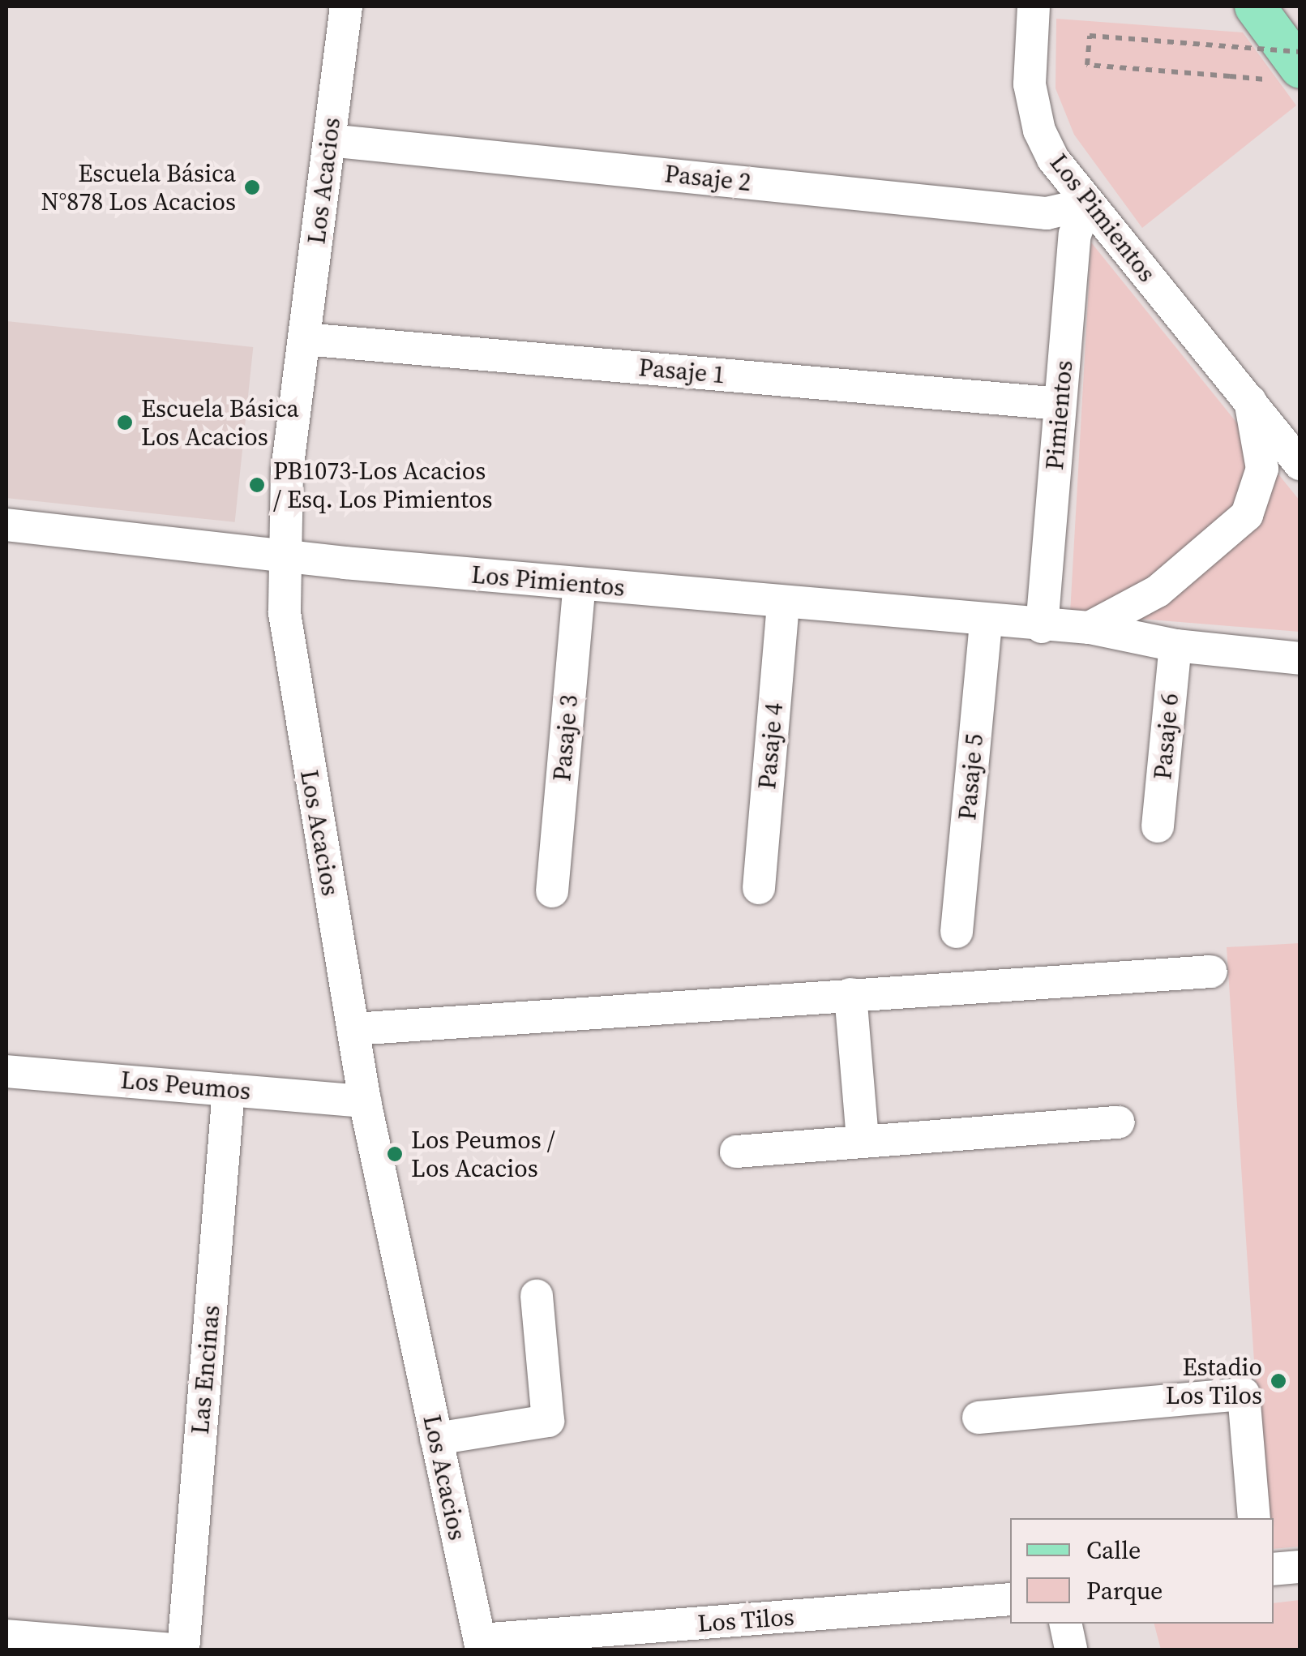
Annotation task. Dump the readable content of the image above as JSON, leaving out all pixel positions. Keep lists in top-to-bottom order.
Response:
{
  "streets": {
    "street": [
      "Pasaje 2",
      "Los Acacios",
      "Los Pimientos",
      "Pasaje 1",
      "Pimientos",
      "Pasaje 6",
      "Pasaje 3",
      "Pasaje 4",
      "Pasaje 5",
      "Los Peumos",
      "Las Encinas",
      "Los Tilos"
    ]
  },
  "crossings": [
    ["Pasaje 2", "Los Acacios"],
    ["Pasaje 2", "Los Pimientos"],
    ["Pasaje 2", "Pimientos"],
    ["Los Acacios", "Los Pimientos"],
    ["Los Acacios", "Pasaje 1"],
    ["Los Acacios", "Los Peumos"],
    ["Los Acacios", "Los Tilos"],
    ["Los Pimientos", "Pimientos"],
    ["Los Pimientos", "Pasaje 6"],
    ["Los Pimientos", "Pasaje 3"],
    ["Los Pimientos", "Pasaje 4"],
    ["Los Pimientos", "Pasaje 5"],
    ["Pasaje 1", "Pimientos"],
    ["Los Peumos", "Las Encinas"]
  ],
  "places": [
    "Escuela Básica N°878 Los Acacios",
    "Escuela Básica Los Acacios",
    "PB1073-Los Acacios / Esq. Los Pimientos",
    "Los Peumos / Los Acacios",
    "Estadio Los Tilos"
  ],
  "legend": ["Calle", "Parque"]
}
